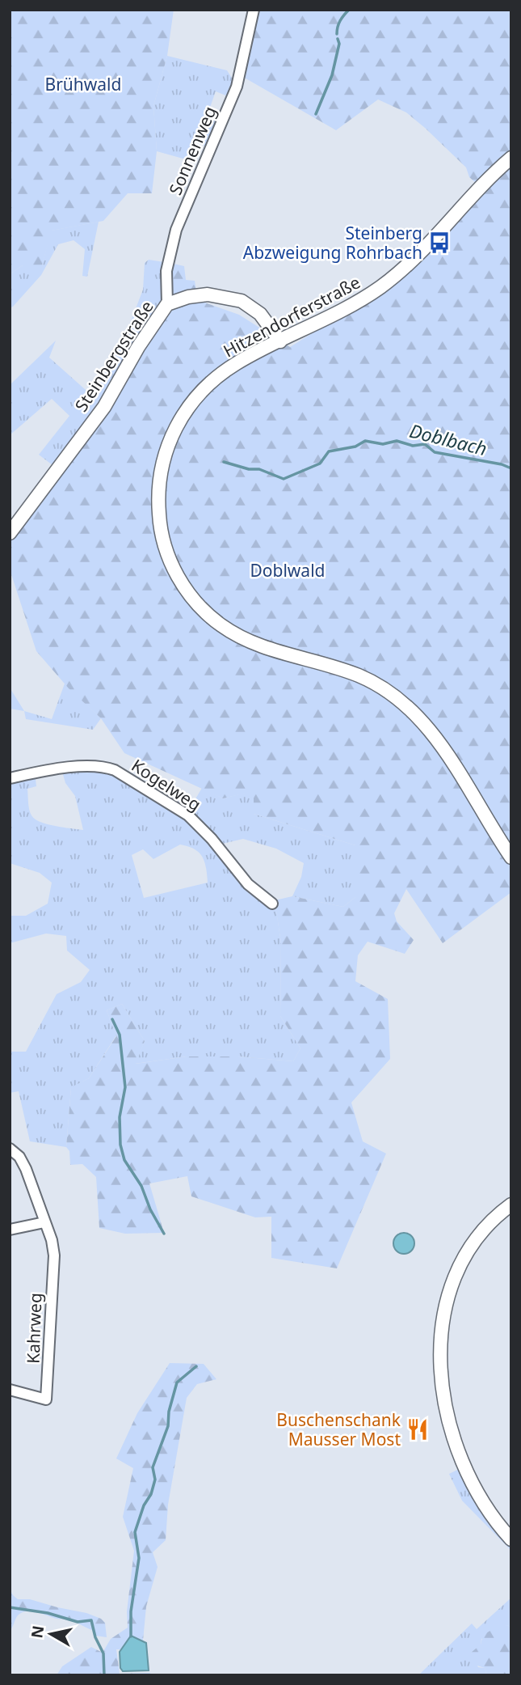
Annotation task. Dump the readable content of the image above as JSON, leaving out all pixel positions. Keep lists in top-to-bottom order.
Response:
{
  "streets": {
    "main road": ["Hitzendorferstraße", "Steinbergstraße"],
    "street": ["Sonnenweg", "Kogelweg", "Kahrweg"]
  },
  "crossings": [
    ["Sonnenweg", "Steinbergstraße"],
    ["Hitzendorferstraße", "Steinbergstraße"]
  ],
  "water": ["Doblbach"],
  "parks": ["Brühwald", "Doblwald"],
  "places": {
    "bus stop": ["Steinberg Abzweigung Rohrbach"],
    "restaurant": ["Buschenschank Mausser Most"]
  },
  "north": "left"
}
